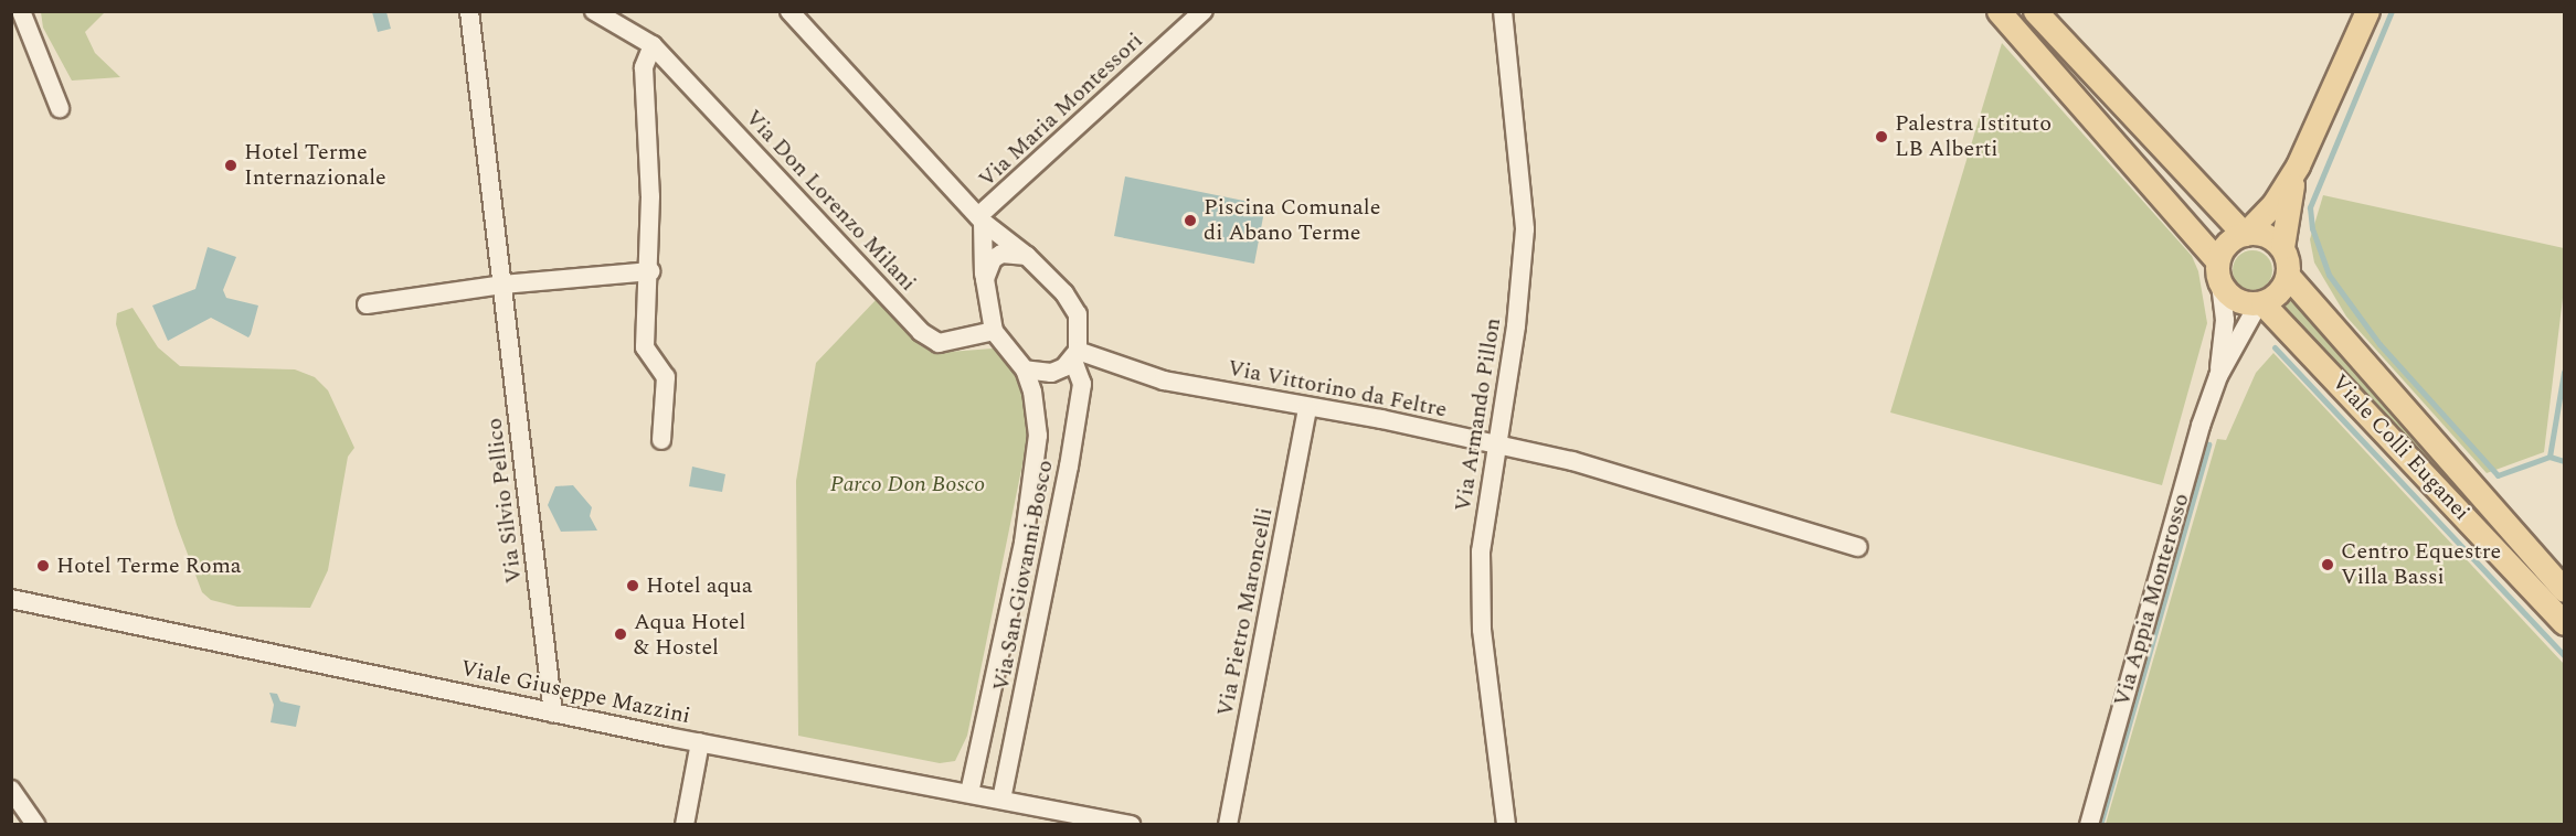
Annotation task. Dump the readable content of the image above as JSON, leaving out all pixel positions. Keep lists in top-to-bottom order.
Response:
{
  "streets": {
    "main road": ["Viale Colli Euganei"],
    "street": [
      "Via Maria Montessori",
      "Via Don Lorenzo Milani",
      "Via Vittorino da Feltre",
      "Via Armando Pillon",
      "Via Silvio Pellico",
      "Via San Giovanni Bosco",
      "Via Appia Monterosso",
      "Via Pietro Maroncelli",
      "Viale Giuseppe Mazzini"
    ]
  },
  "crossings": [
    ["Via Maria Montessori", "Via San Giovanni Bosco"],
    ["Via Don Lorenzo Milani", "Via Vittorino da Feltre"],
    ["Via Don Lorenzo Milani", "Via San Giovanni Bosco"],
    ["Via Vittorino da Feltre", "Via Armando Pillon"],
    ["Via Vittorino da Feltre", "Via San Giovanni Bosco"],
    ["Via Vittorino da Feltre", "Via Pietro Maroncelli"],
    ["Viale Colli Euganei", "Via Appia Monterosso"],
    ["Via Silvio Pellico", "Viale Giuseppe Mazzini"],
    ["Via San Giovanni Bosco", "Viale Giuseppe Mazzini"]
  ],
  "parks": ["Parco Don Bosco"],
  "places": [
    "Palestra Istituto LB Alberti",
    "Hotel Terme Internazionale",
    "Piscina Comunale di Abano Terme",
    "Centro Equestre Villa Bassi",
    "Hotel Terme Roma",
    "Hotel aqua",
    "Aqua Hotel & Hostel"
  ]
}
